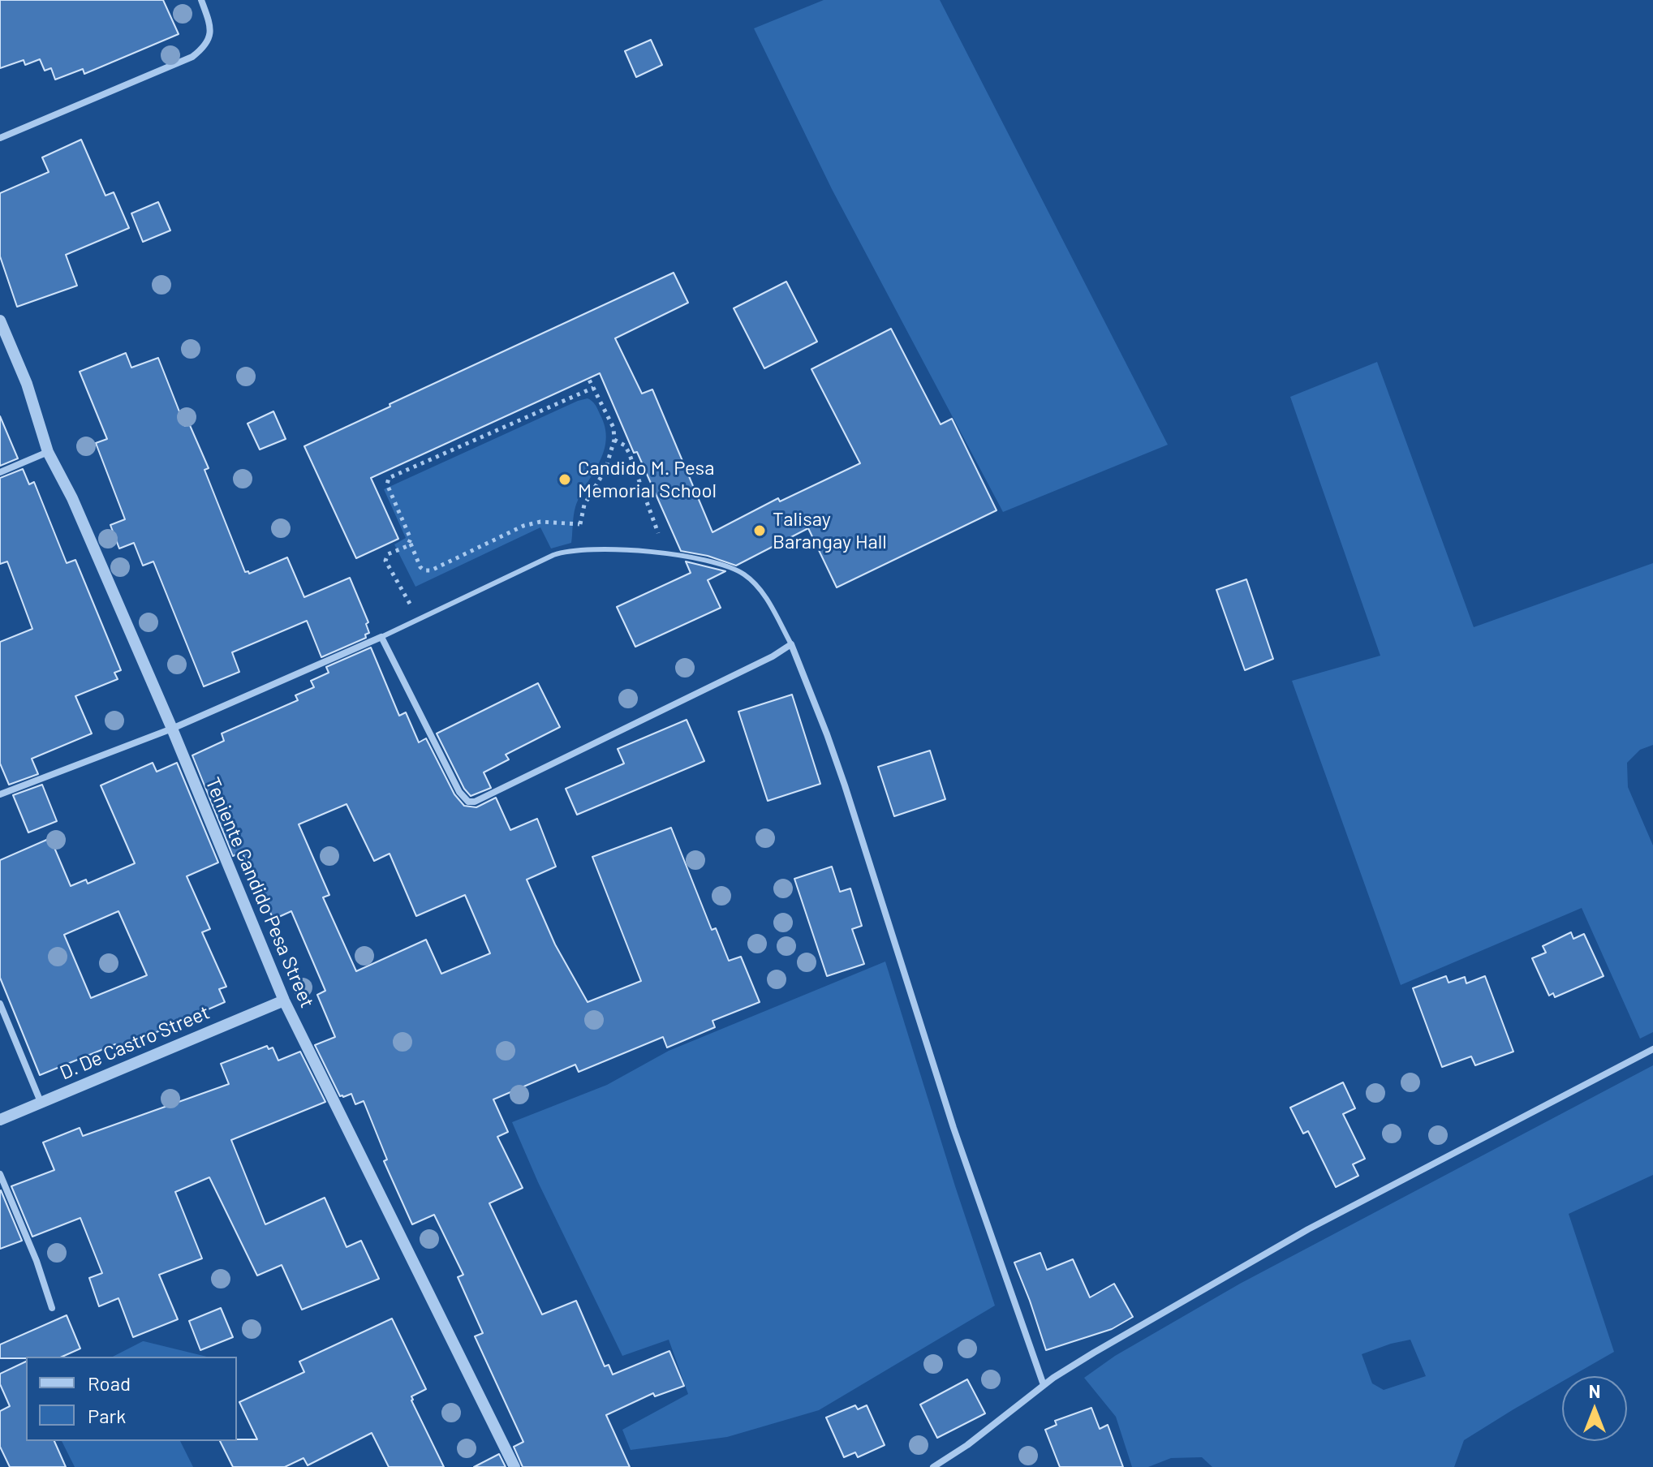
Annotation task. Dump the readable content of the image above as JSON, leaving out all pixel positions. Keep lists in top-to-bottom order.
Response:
{
  "streets": {
    "street": ["Teniente Candido Pesa Street", "D. De Castro Street"]
  },
  "crossings": [
    ["Teniente Candido Pesa Street", "D. De Castro Street"]
  ],
  "places": ["Candido M. Pesa Memorial School", "Talisay Barangay Hall"],
  "legend": ["Road", "Park"],
  "north": "top"
}
